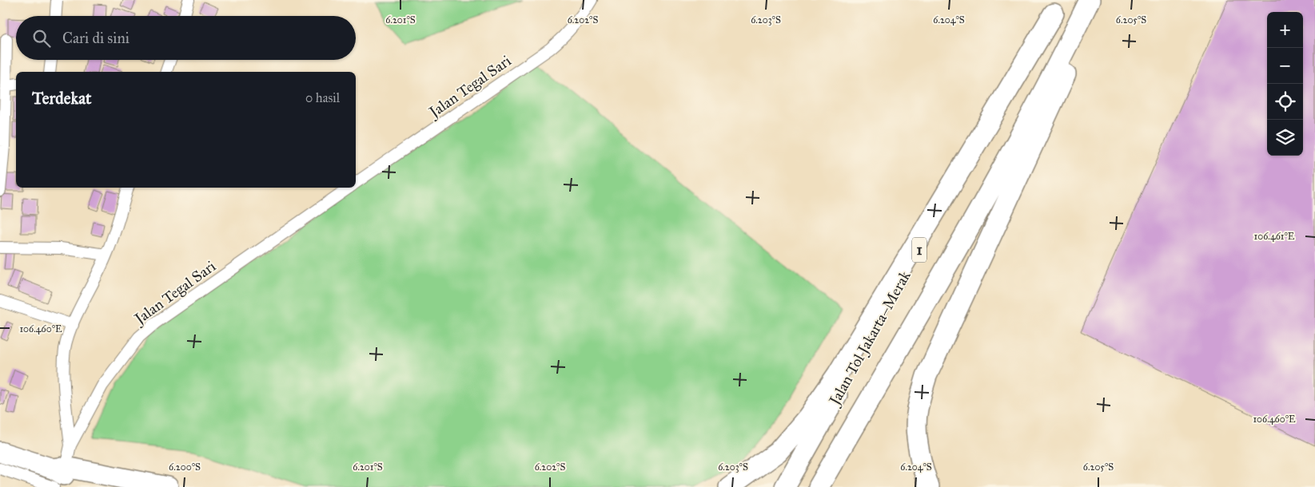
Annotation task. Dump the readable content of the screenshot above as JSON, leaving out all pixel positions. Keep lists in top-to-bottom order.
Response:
{
  "streets": {
    "highway": ["1", "Jalan Tol Jakarta–Merak"],
    "street": ["Jalan Tegal Sari"]
  },
  "page": {
    "map_buttons": ["+", "−"],
    "search": "Cari di sini",
    "heading": ["Terdekat", "0 hasil"]
  },
  "coordinates": [
    "6.201°S",
    "6.202°S",
    "6.203°S",
    "6.204°S",
    "6.205°S",
    "106.461°E",
    "106.460°E",
    "6.200°S"
  ]
}
